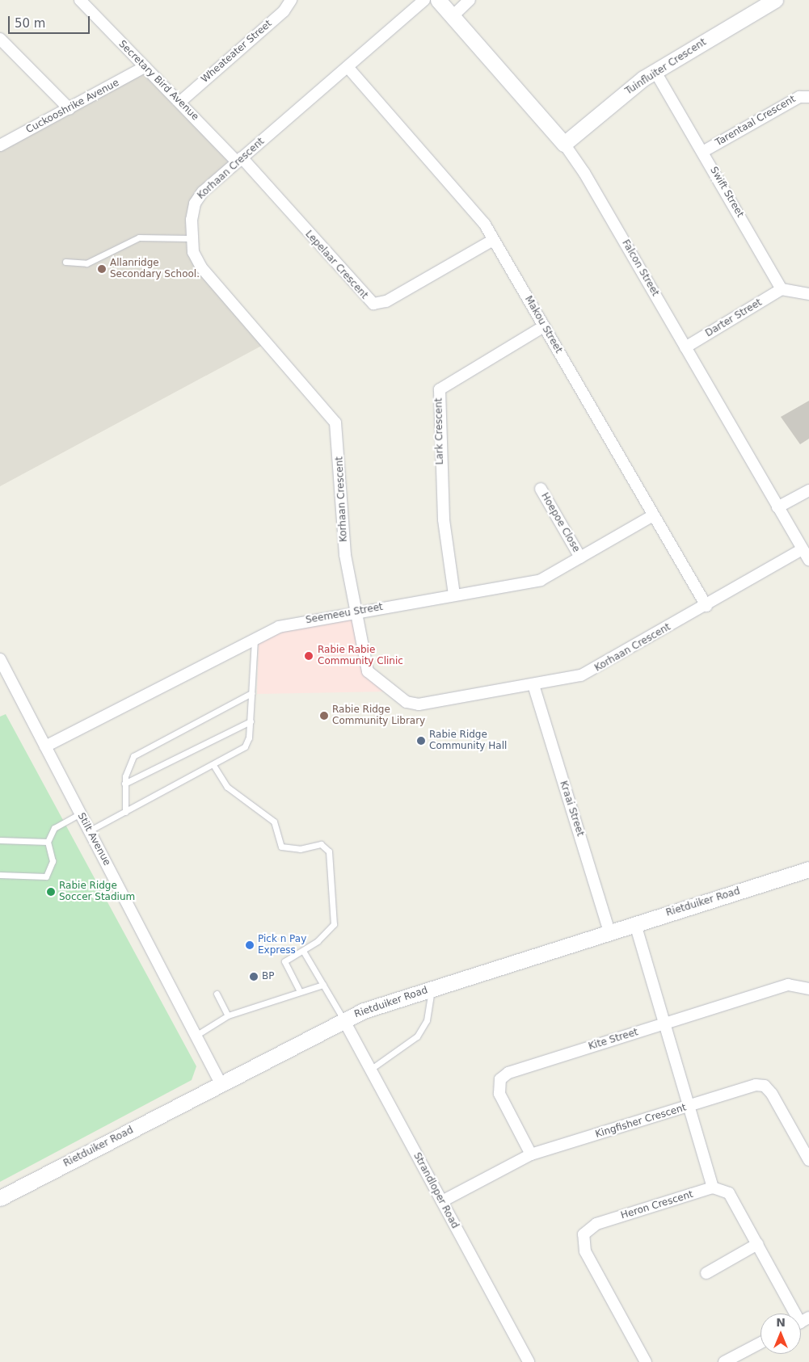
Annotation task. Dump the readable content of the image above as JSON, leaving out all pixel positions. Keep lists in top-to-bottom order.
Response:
{
  "streets": {
    "street": [
      "Wheateater Street",
      "Tuinfluiter Crescent",
      "Secretary Bird Avenue",
      "Cuckooshrike Avenue",
      "Tarentaal Crescent",
      "Korhaan Crescent",
      "Swift Street",
      "Lepelaar Crescent",
      "Falcon Street",
      "Darter Street",
      "Makou Street",
      "Lark Crescent",
      "Hoepoe Close",
      "Seemeeu Street",
      "Kraai Street",
      "Stilt Avenue",
      "Rietduiker Road",
      "Kite Street",
      "Kingfisher Crescent",
      "Strandloper Road",
      "Heron Crescent"
    ]
  },
  "crossings": [
    ["Wheateater Street", "Secretary Bird Avenue"],
    ["Tuinfluiter Crescent", "Swift Street"],
    ["Tuinfluiter Crescent", "Falcon Street"],
    ["Secretary Bird Avenue", "Cuckooshrike Avenue"],
    ["Secretary Bird Avenue", "Korhaan Crescent"],
    ["Secretary Bird Avenue", "Lepelaar Crescent"],
    ["Tarentaal Crescent", "Swift Street"],
    ["Korhaan Crescent", "Lepelaar Crescent"],
    ["Korhaan Crescent", "Falcon Street"],
    ["Korhaan Crescent", "Makou Street"],
    ["Korhaan Crescent", "Seemeeu Street"],
    ["Korhaan Crescent", "Kraai Street"],
    ["Swift Street", "Darter Street"],
    ["Lepelaar Crescent", "Makou Street"],
    ["Falcon Street", "Darter Street"],
    ["Makou Street", "Lark Crescent"],
    ["Makou Street", "Seemeeu Street"],
    ["Lark Crescent", "Seemeeu Street"],
    ["Hoepoe Close", "Seemeeu Street"],
    ["Seemeeu Street", "Stilt Avenue"],
    ["Kraai Street", "Rietduiker Road"],
    ["Stilt Avenue", "Rietduiker Road"],
    ["Rietduiker Road", "Strandloper Road"],
    ["Kite Street", "Kingfisher Crescent"],
    ["Kingfisher Crescent", "Strandloper Road"]
  ],
  "places": [
    "Allanridge Secondary School.",
    "Rabie Rabie Community Clinic",
    "Rabie Ridge Community Library",
    "Rabie Ridge Community Hall",
    "Rabie Ridge Soccer Stadium",
    "Pick n Pay Express",
    "BP"
  ],
  "scale_bar": "50 m",
  "north": "top"
}
